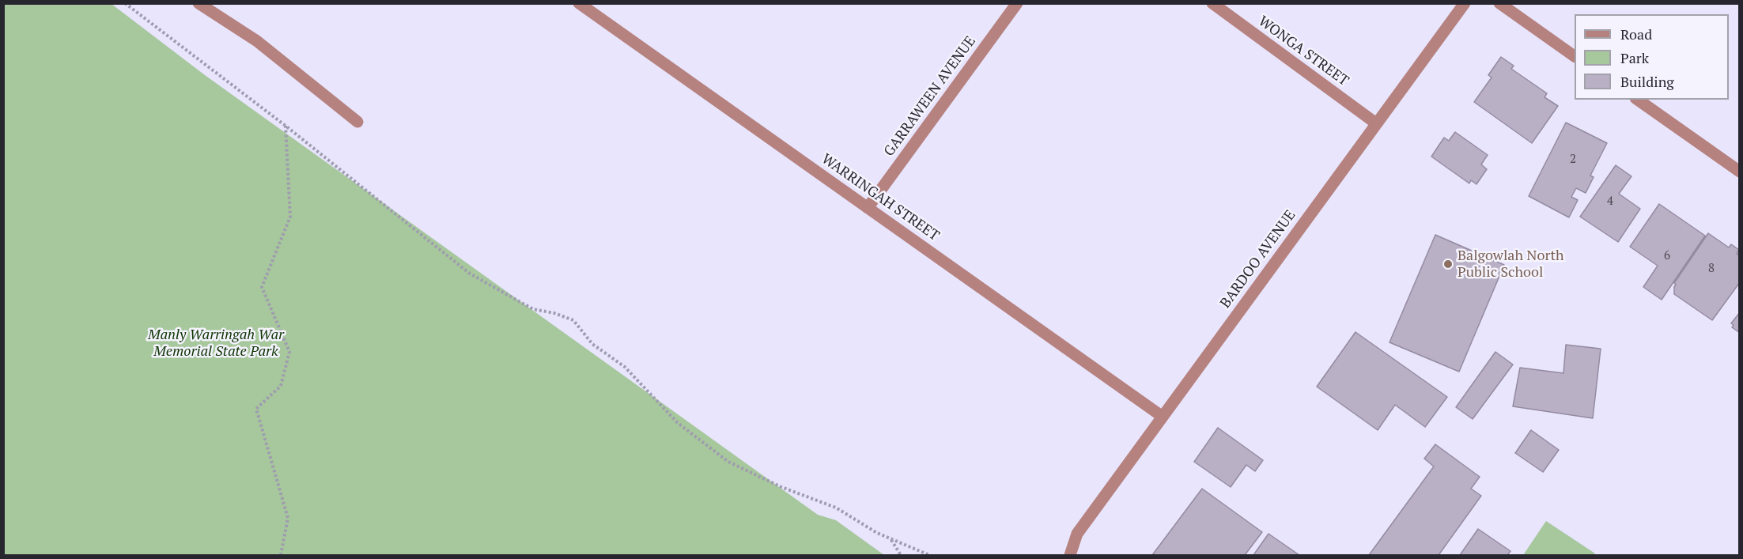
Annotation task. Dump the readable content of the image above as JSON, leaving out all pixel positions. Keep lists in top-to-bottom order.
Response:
{
  "streets": {
    "street": [
      "WONGA STREET",
      "GARRAWEEN AVENUE",
      "WARRINGAH STREET",
      "BARDOO AVENUE"
    ]
  },
  "crossings": [
    ["WONGA STREET", "BARDOO AVENUE"],
    ["GARRAWEEN AVENUE", "WARRINGAH STREET"],
    ["WARRINGAH STREET", "BARDOO AVENUE"]
  ],
  "parks": ["Manly Warringah War Memorial State Park"],
  "places": ["Balgowlah North Public School"],
  "house_numbers": [
    "2",
    "4",
    "6",
    "8"
  ],
  "legend": ["Road", "Park", "Building"]
}
